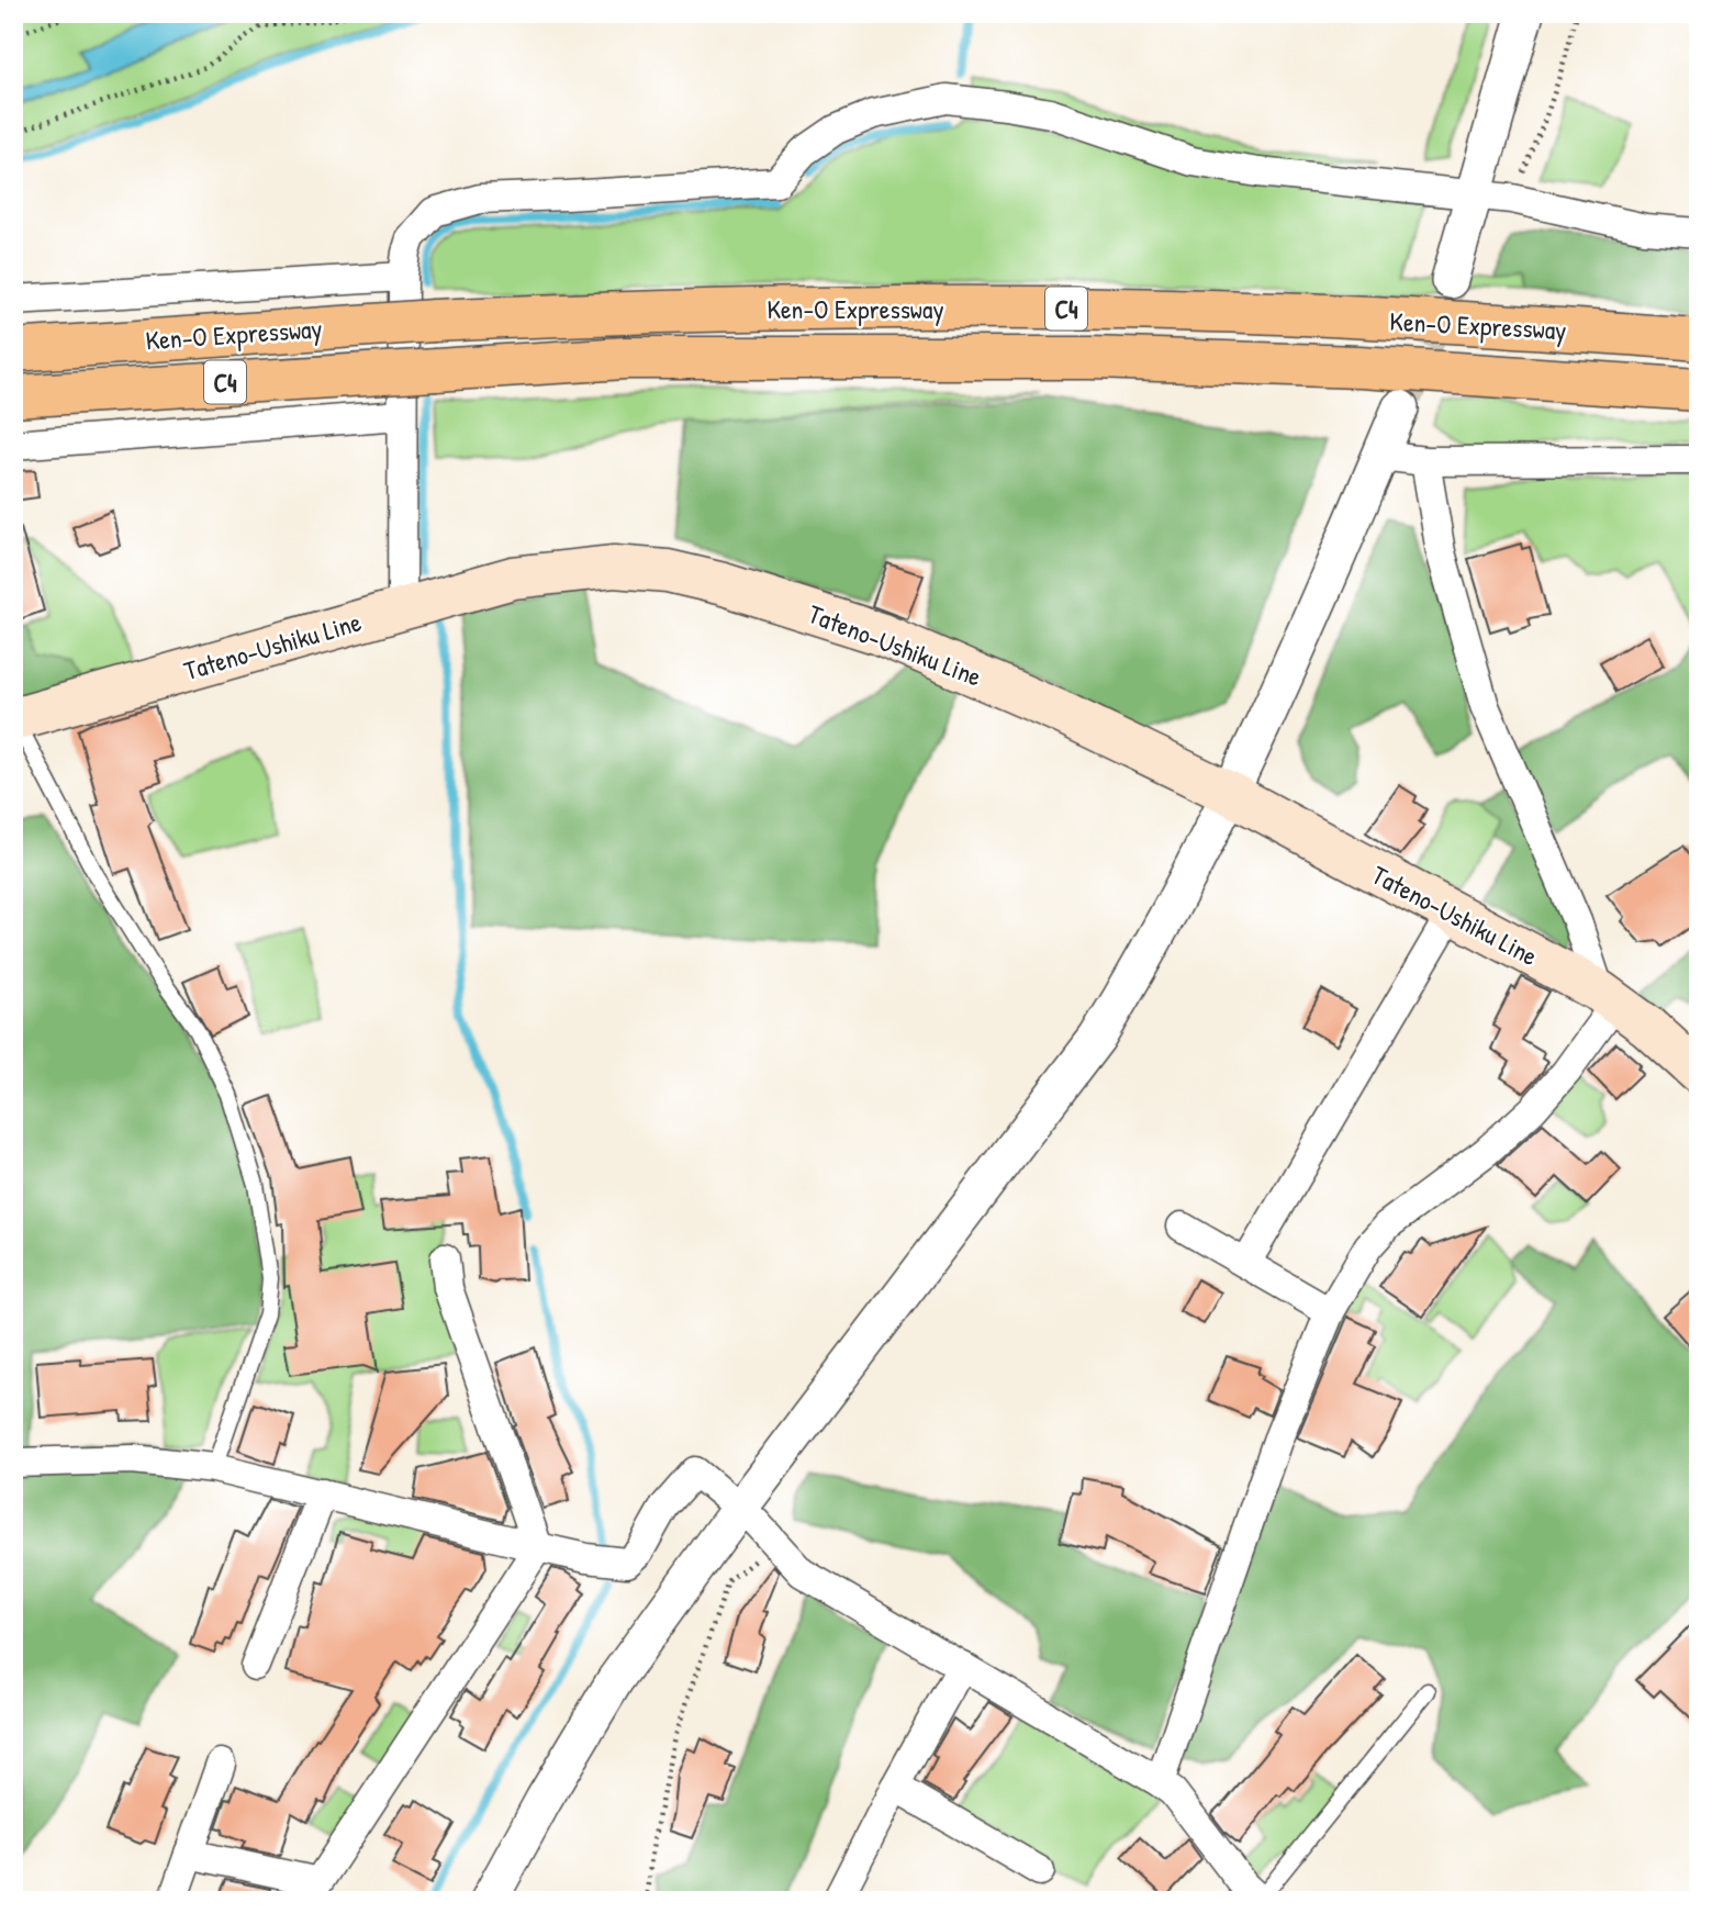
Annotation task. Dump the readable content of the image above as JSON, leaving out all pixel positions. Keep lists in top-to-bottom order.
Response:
{
  "streets": {
    "highway": ["Ken-O Expressway", "C4"],
    "main road": ["Tateno-Ushiku Line"]
  }
}
